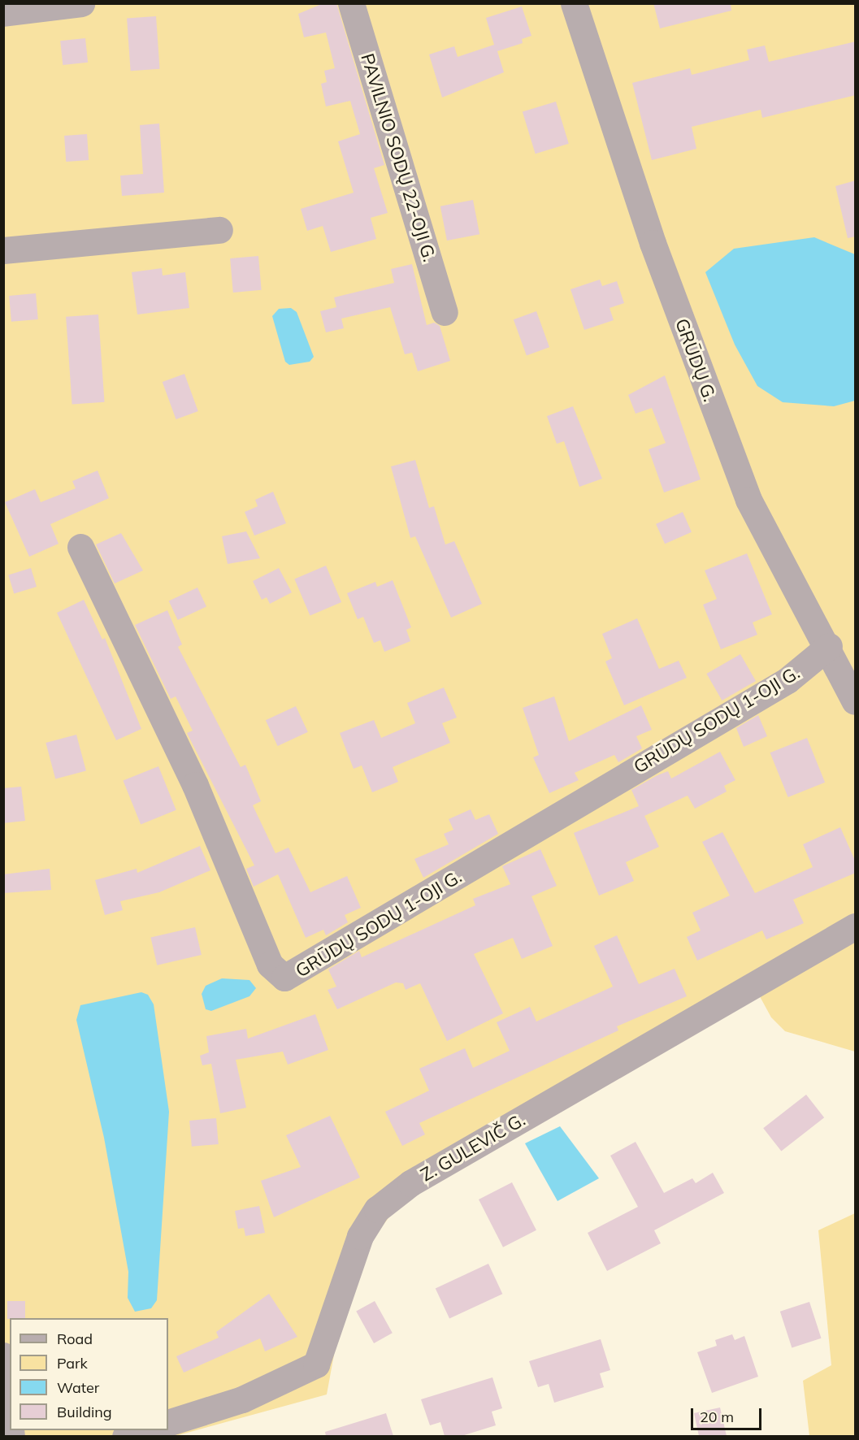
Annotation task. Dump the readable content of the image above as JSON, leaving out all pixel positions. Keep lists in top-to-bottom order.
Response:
{
  "streets": {
    "street": [
      "PAVILNIO SODŲ 22-OJI G.",
      "GRŪDŲ G.",
      "GRŪDŲ SODŲ 1-OJI G.",
      "Z. GULEVIČ G."
    ]
  },
  "crossings": [
    ["GRŪDŲ G.", "GRŪDŲ SODŲ 1-OJI G."]
  ],
  "legend": [
    "Road",
    "Park",
    "Water",
    "Building"
  ],
  "scale_bar": "20 m"
}
